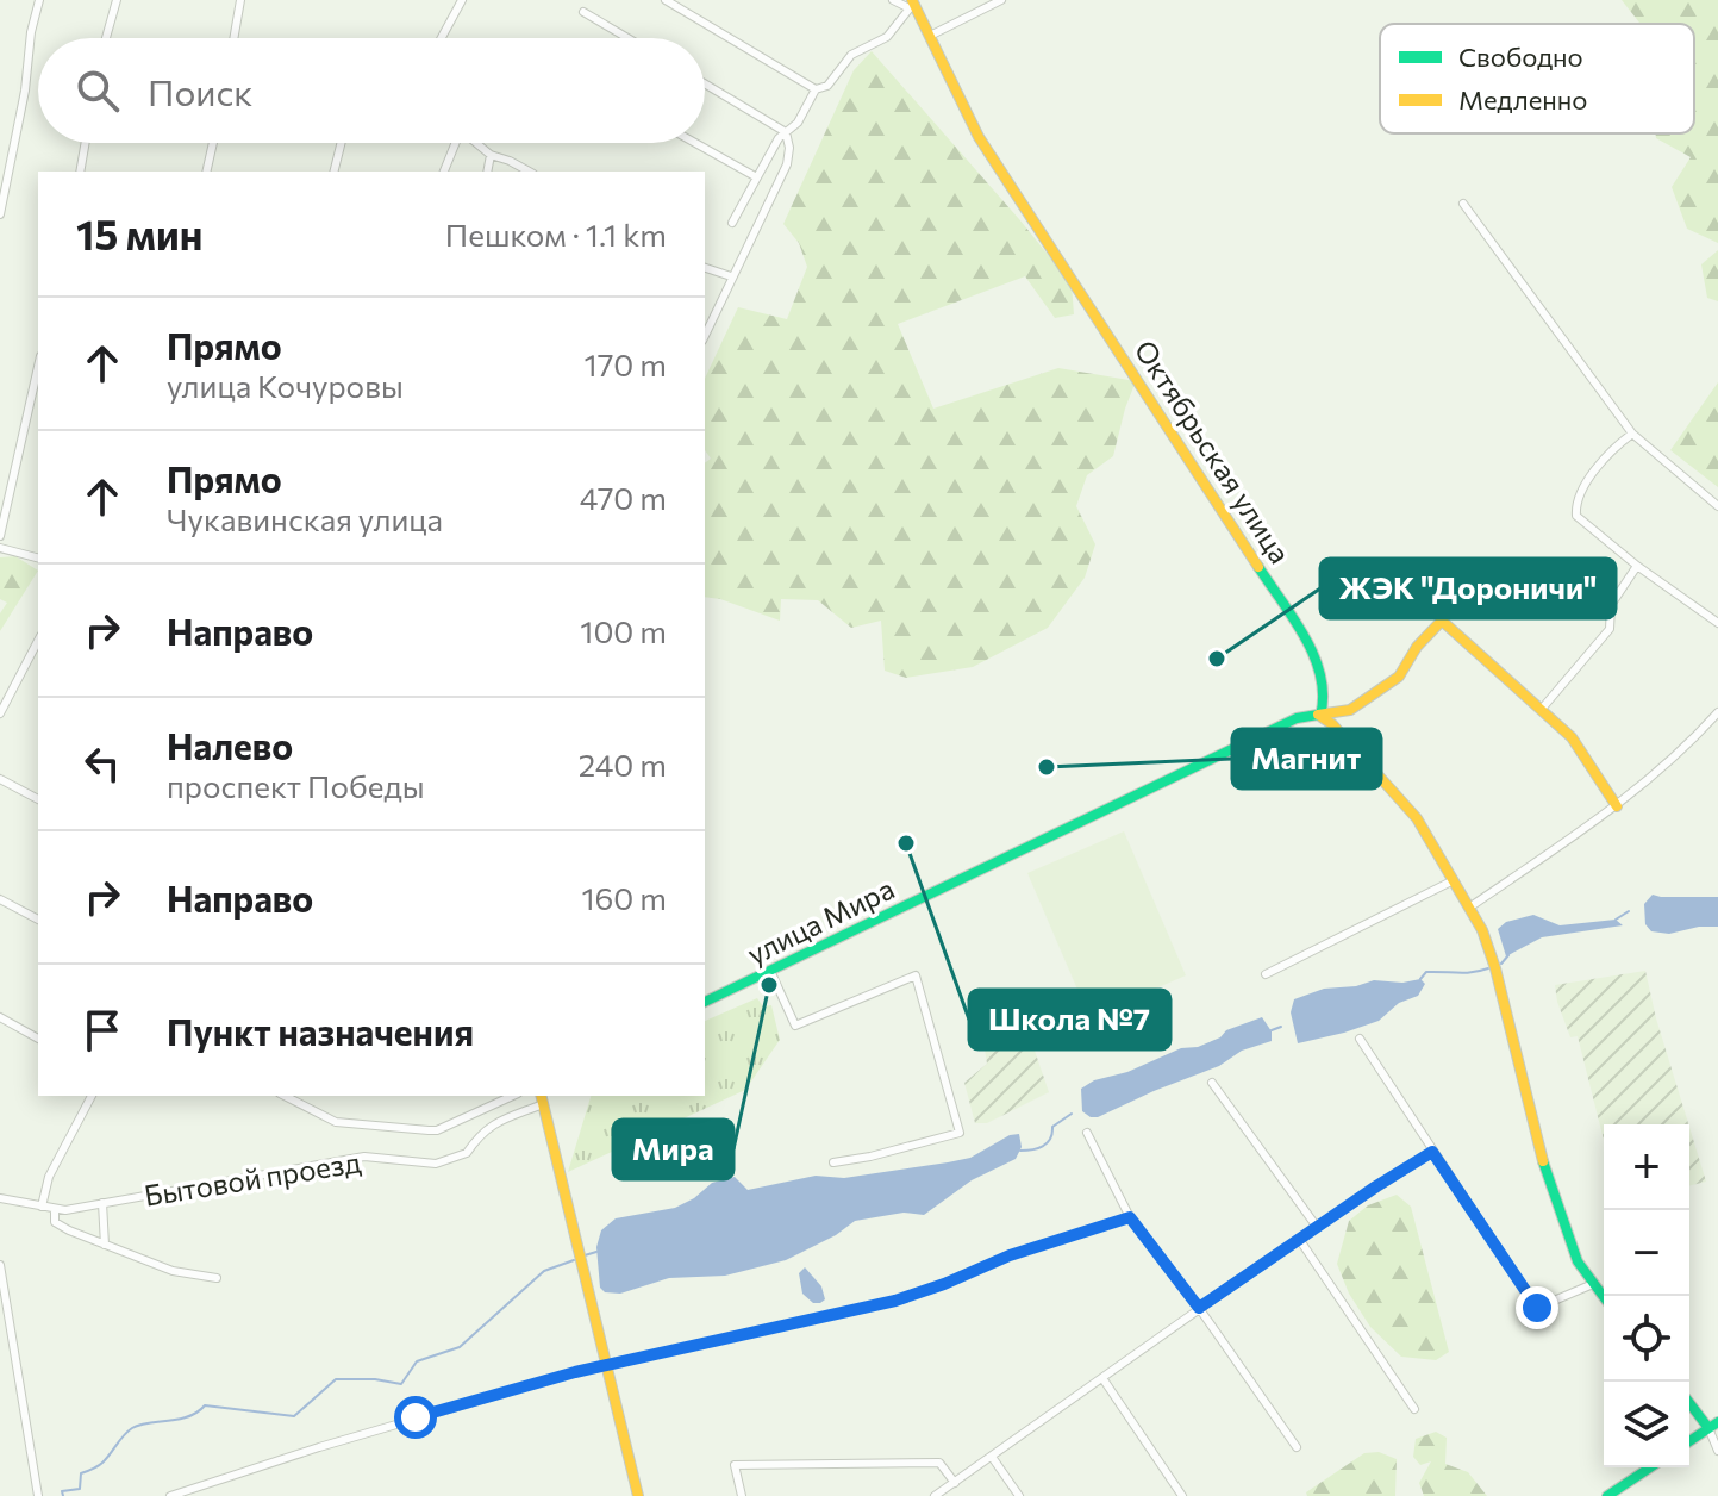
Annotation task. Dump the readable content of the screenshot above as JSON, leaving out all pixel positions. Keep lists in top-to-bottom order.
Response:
{
  "streets": {
    "street": ["Октябрьская улица", "улица Мира", "Бытовой проезд"]
  },
  "crossings": [
    ["Октябрьская улица", "улица Мира"]
  ],
  "places": [
    "ЖЭК \"Дороничи\"",
    "Магнит",
    "Школа №7",
    "Мира"
  ],
  "legend": ["Свободно", "Медленно"],
  "page": {
    "search": "Поиск",
    "heading": ["15 мин", "Пешком · 1.1 km"],
    "list": [
      ["Прямо", "улица Кочуровы", "170 m"],
      ["Прямо", "Чукавинская улица", "470 m"],
      ["Направо", "100 m"],
      ["Налево", "проспект Победы", "240 m"],
      ["Направо", "160 m"],
      "Пункт назначения"
    ],
    "map_buttons": ["+", "−"]
  }
}
